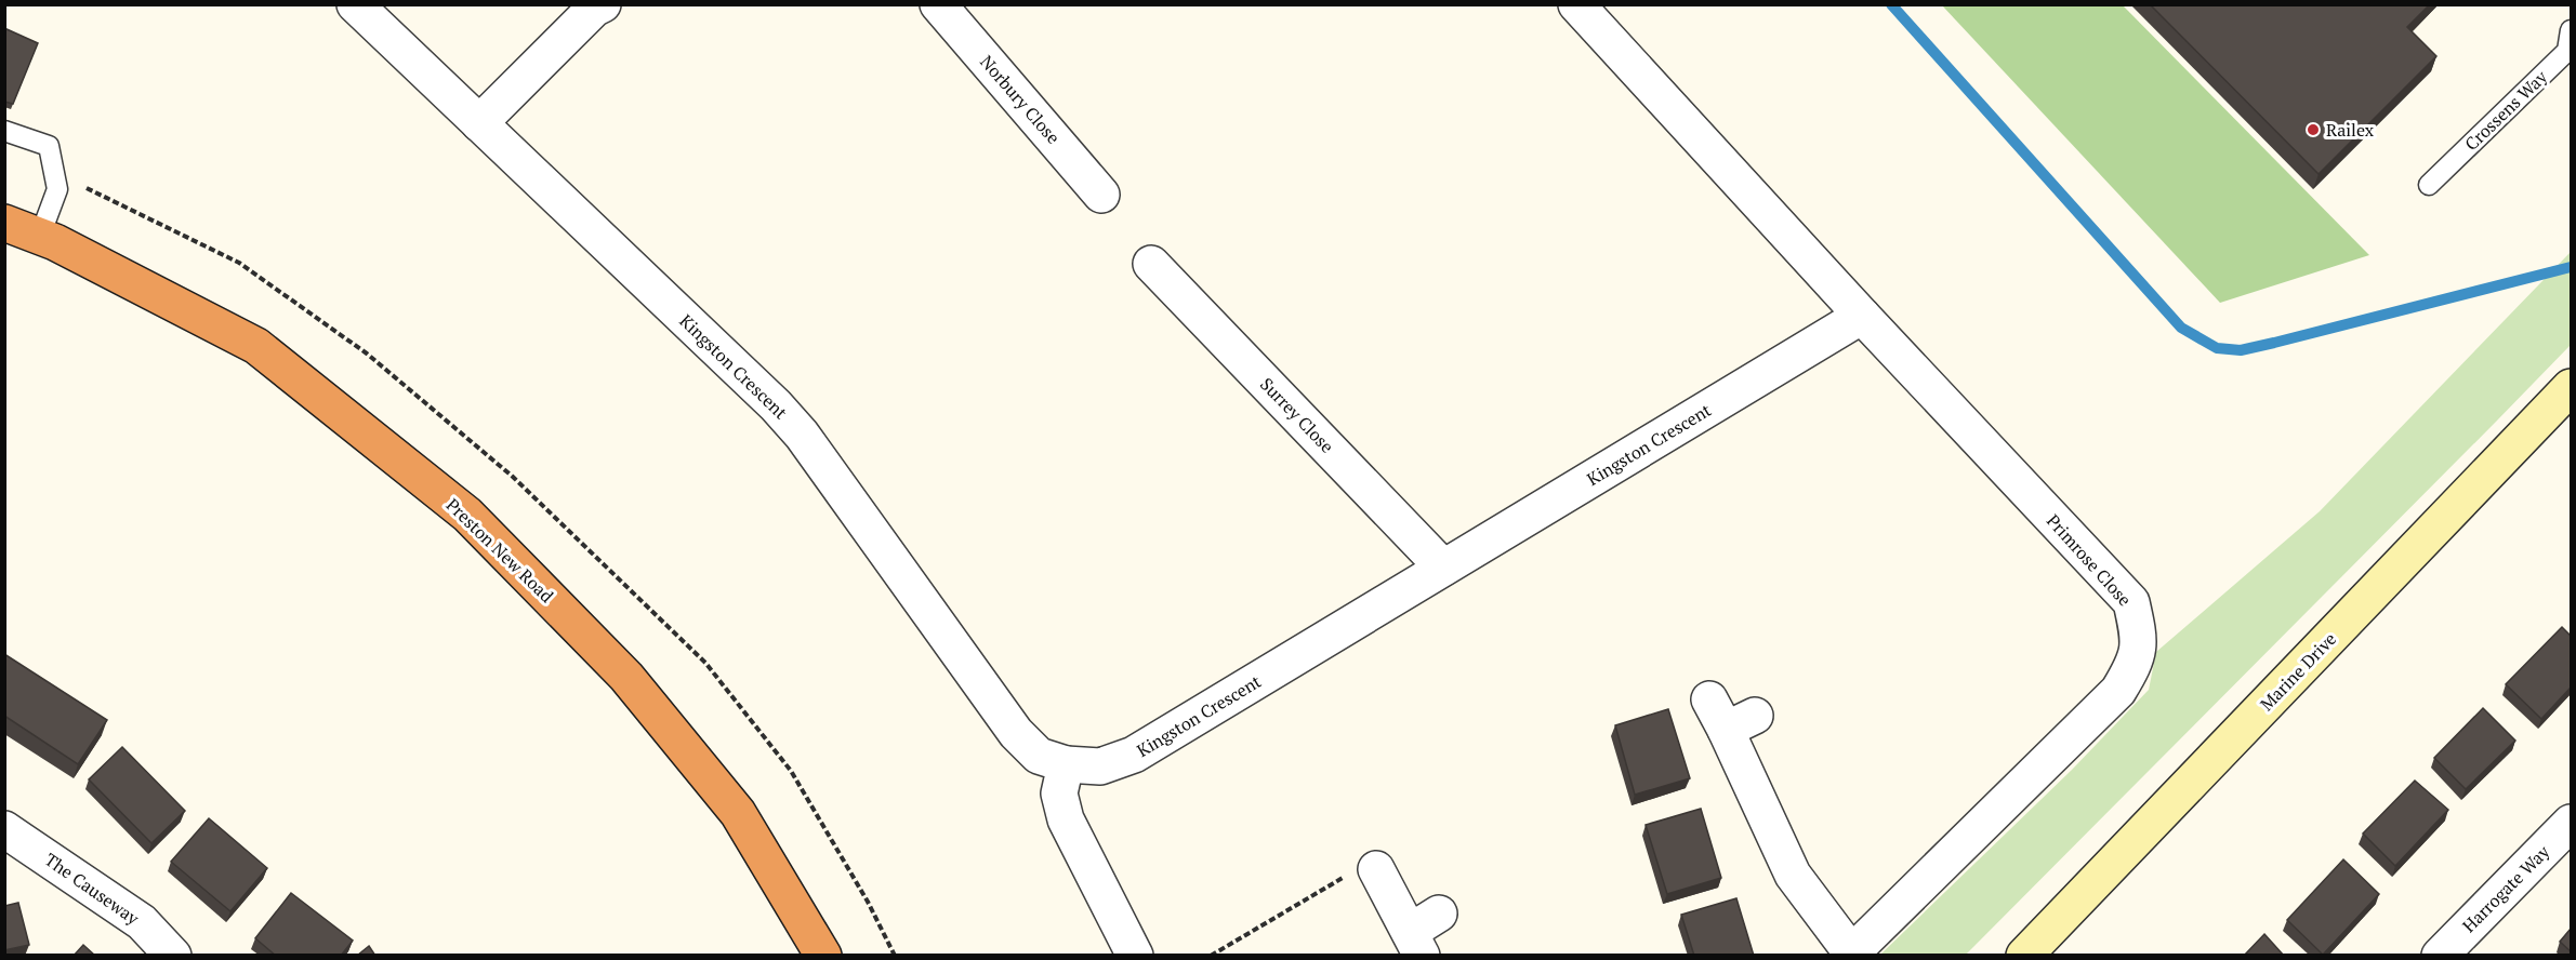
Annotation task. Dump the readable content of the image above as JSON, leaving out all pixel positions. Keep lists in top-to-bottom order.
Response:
{
  "streets": {
    "highway": ["Preston New Road"],
    "street": [
      "Norbury Close",
      "Kingston Crescent",
      "Surrey Close",
      "Primrose Close",
      "Marine Drive",
      "The Causeway",
      "Harrogate Way"
    ],
    "lane": ["Crossens Way"]
  },
  "crossings": [
    ["Kingston Crescent", "Surrey Close"],
    ["Kingston Crescent", "Primrose Close"]
  ],
  "places": ["Railex"]
}
